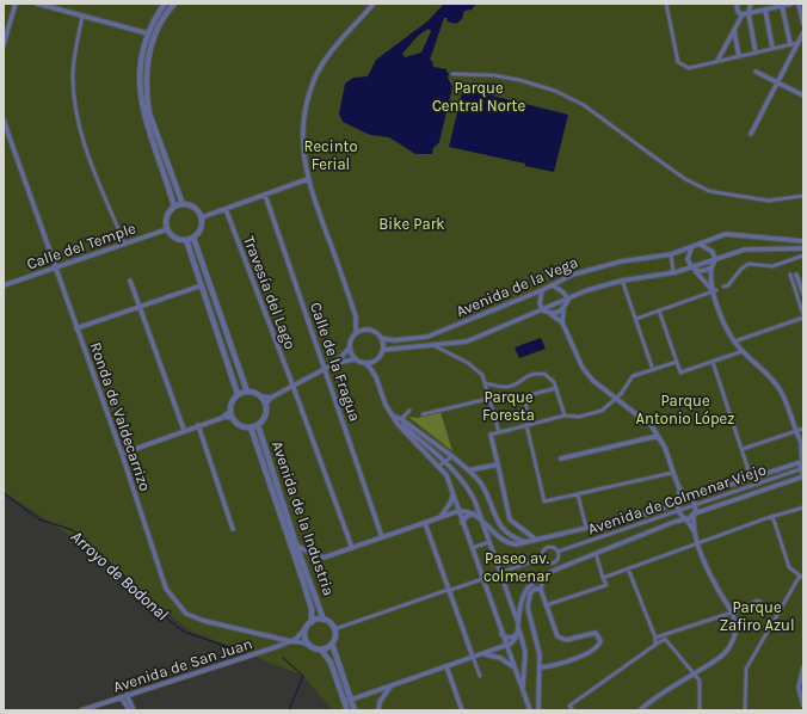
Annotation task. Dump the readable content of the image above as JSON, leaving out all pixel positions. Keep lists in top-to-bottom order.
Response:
{
  "streets": {
    "street": [
      "Calle del Temple",
      "Avenida de la Vega",
      "Travesía del Lago",
      "Calle de la Fragua",
      "Ronda de Valdecarrizo",
      "Avenida de Colmenar Viejo",
      "Avenida de la Industria",
      "Avenida de San Juan"
    ]
  },
  "crossings": [
    ["Calle del Temple", "Ronda de Valdecarrizo"],
    ["Ronda de Valdecarrizo", "Avenida de Colmenar Viejo"],
    ["Ronda de Valdecarrizo", "Avenida de la Industria"],
    ["Ronda de Valdecarrizo", "Avenida de San Juan"],
    ["Avenida de Colmenar Viejo", "Avenida de la Industria"]
  ],
  "water": ["Arroyo de Bodonal"],
  "parks": [
    "Parque Central Norte",
    "Recinto Ferial",
    "Bike Park",
    "Parque Foresta",
    "Parque Antonio López",
    "Paseo av. colmenar",
    "Parque Zafiro Azul"
  ]
}
